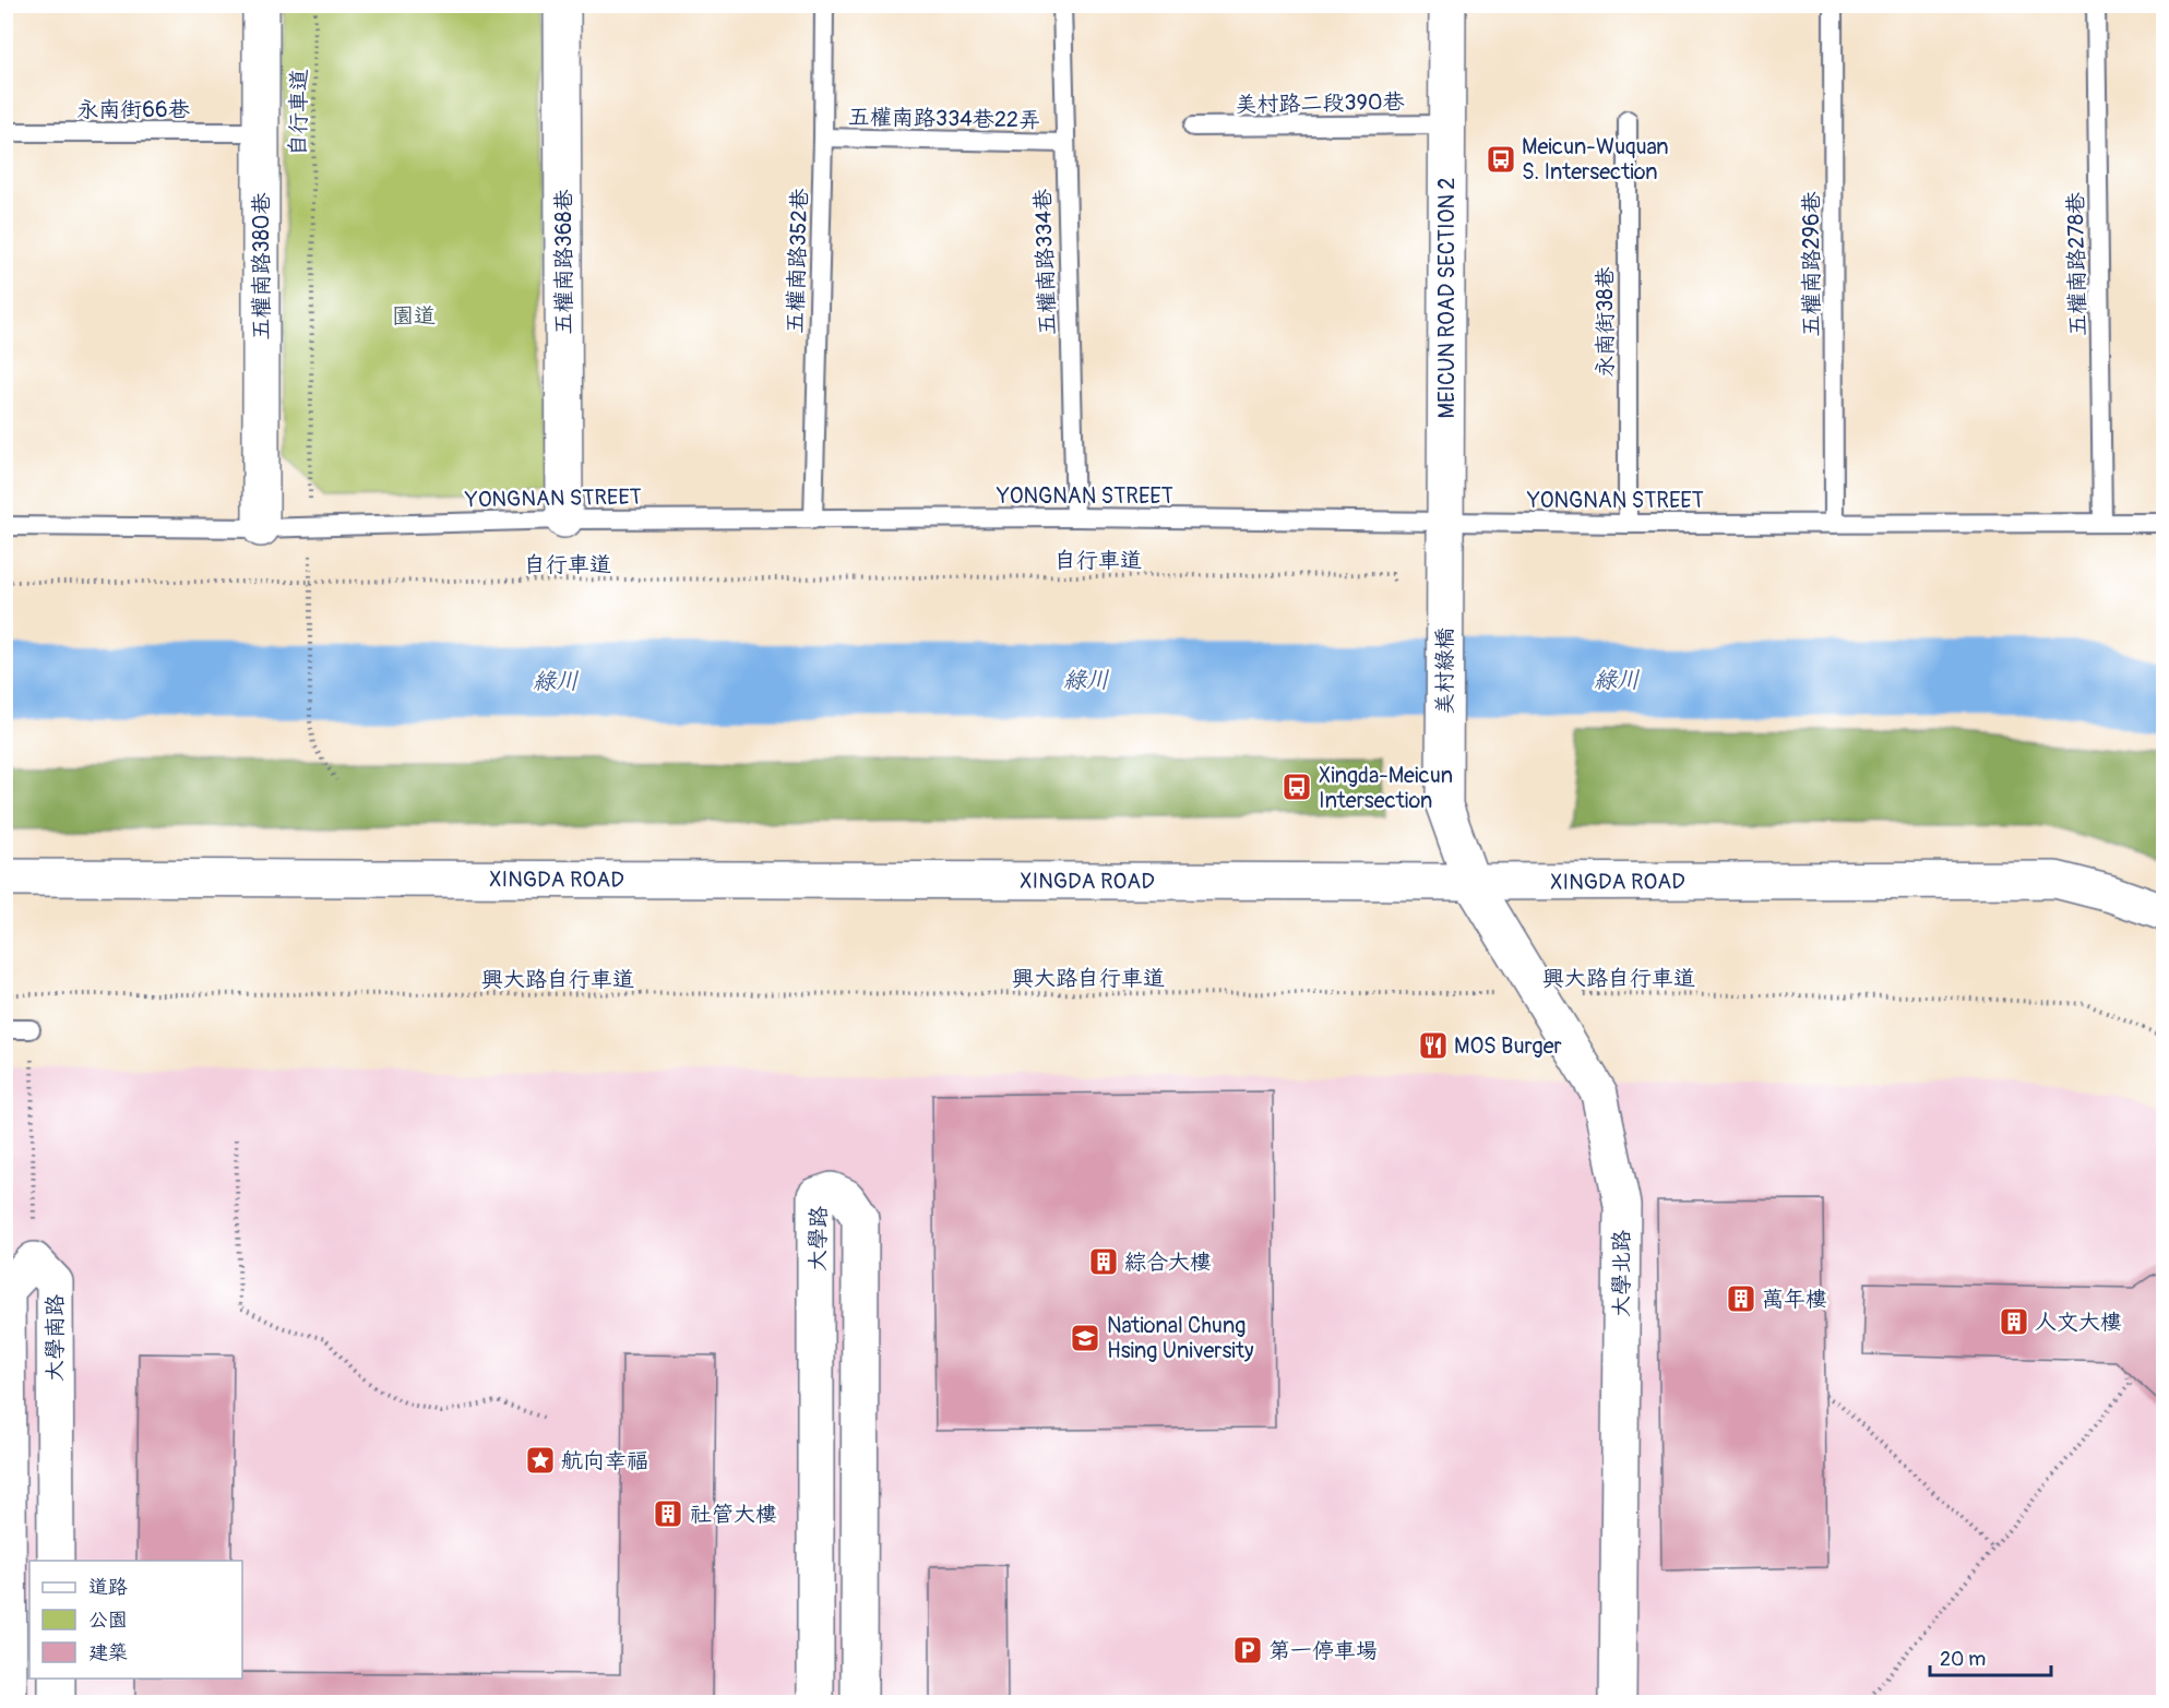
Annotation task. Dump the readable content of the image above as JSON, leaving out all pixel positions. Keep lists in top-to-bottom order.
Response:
{
  "streets": {
    "street": [
      "五權南路368巷",
      "五權南路380巷",
      "MEICUN ROAD SECTION 2",
      "美村綠橋",
      "XINGDA ROAD",
      "大學路",
      "大學北路",
      "大學南路"
    ],
    "lane": [
      "美村路二段390巷",
      "永南街66巷",
      "五權南路334巷22弄",
      "五權南路352巷",
      "五權南路334巷",
      "五權南路296巷",
      "五權南路278巷",
      "永南街38巷",
      "YONGNAN STREET"
    ],
    "path": ["自行車道", "興大路自行車道"]
  },
  "crossings": [
    ["美村路二段390巷", "MEICUN ROAD SECTION 2"],
    ["永南街66巷", "五權南路380巷"],
    ["自行車道", "YONGNAN STREET"],
    ["五權南路334巷22弄", "五權南路352巷"],
    ["五權南路334巷22弄", "五權南路334巷"],
    ["五權南路352巷", "YONGNAN STREET"],
    ["五權南路368巷", "YONGNAN STREET"],
    ["五權南路334巷", "YONGNAN STREET"],
    ["五權南路296巷", "YONGNAN STREET"],
    ["五權南路278巷", "YONGNAN STREET"],
    ["五權南路380巷", "YONGNAN STREET"],
    ["MEICUN ROAD SECTION 2", "YONGNAN STREET"],
    ["MEICUN ROAD SECTION 2", "美村綠橋"],
    ["永南街38巷", "YONGNAN STREET"],
    ["美村綠橋", "XINGDA ROAD"],
    ["美村綠橋", "大學北路"],
    ["XINGDA ROAD", "大學北路"],
    ["興大路自行車道", "大學北路"]
  ],
  "water": ["綠川"],
  "parks": ["園道"],
  "places": {
    "bus stop": ["Meicun-Wuquan S. Intersection", "Xingda-Meicun Intersection"],
    "restaurant": ["MOS Burger"],
    "building": [
      "綜合大樓",
      "萬年樓",
      "人文大樓",
      "社管大樓"
    ],
    "school or university": ["National Chung Hsing University"],
    "place": ["航向幸福"],
    "parking": ["第一停車場"]
  },
  "legend": ["道路", "公園", "建築"],
  "scale_bar": "20 m"
}
